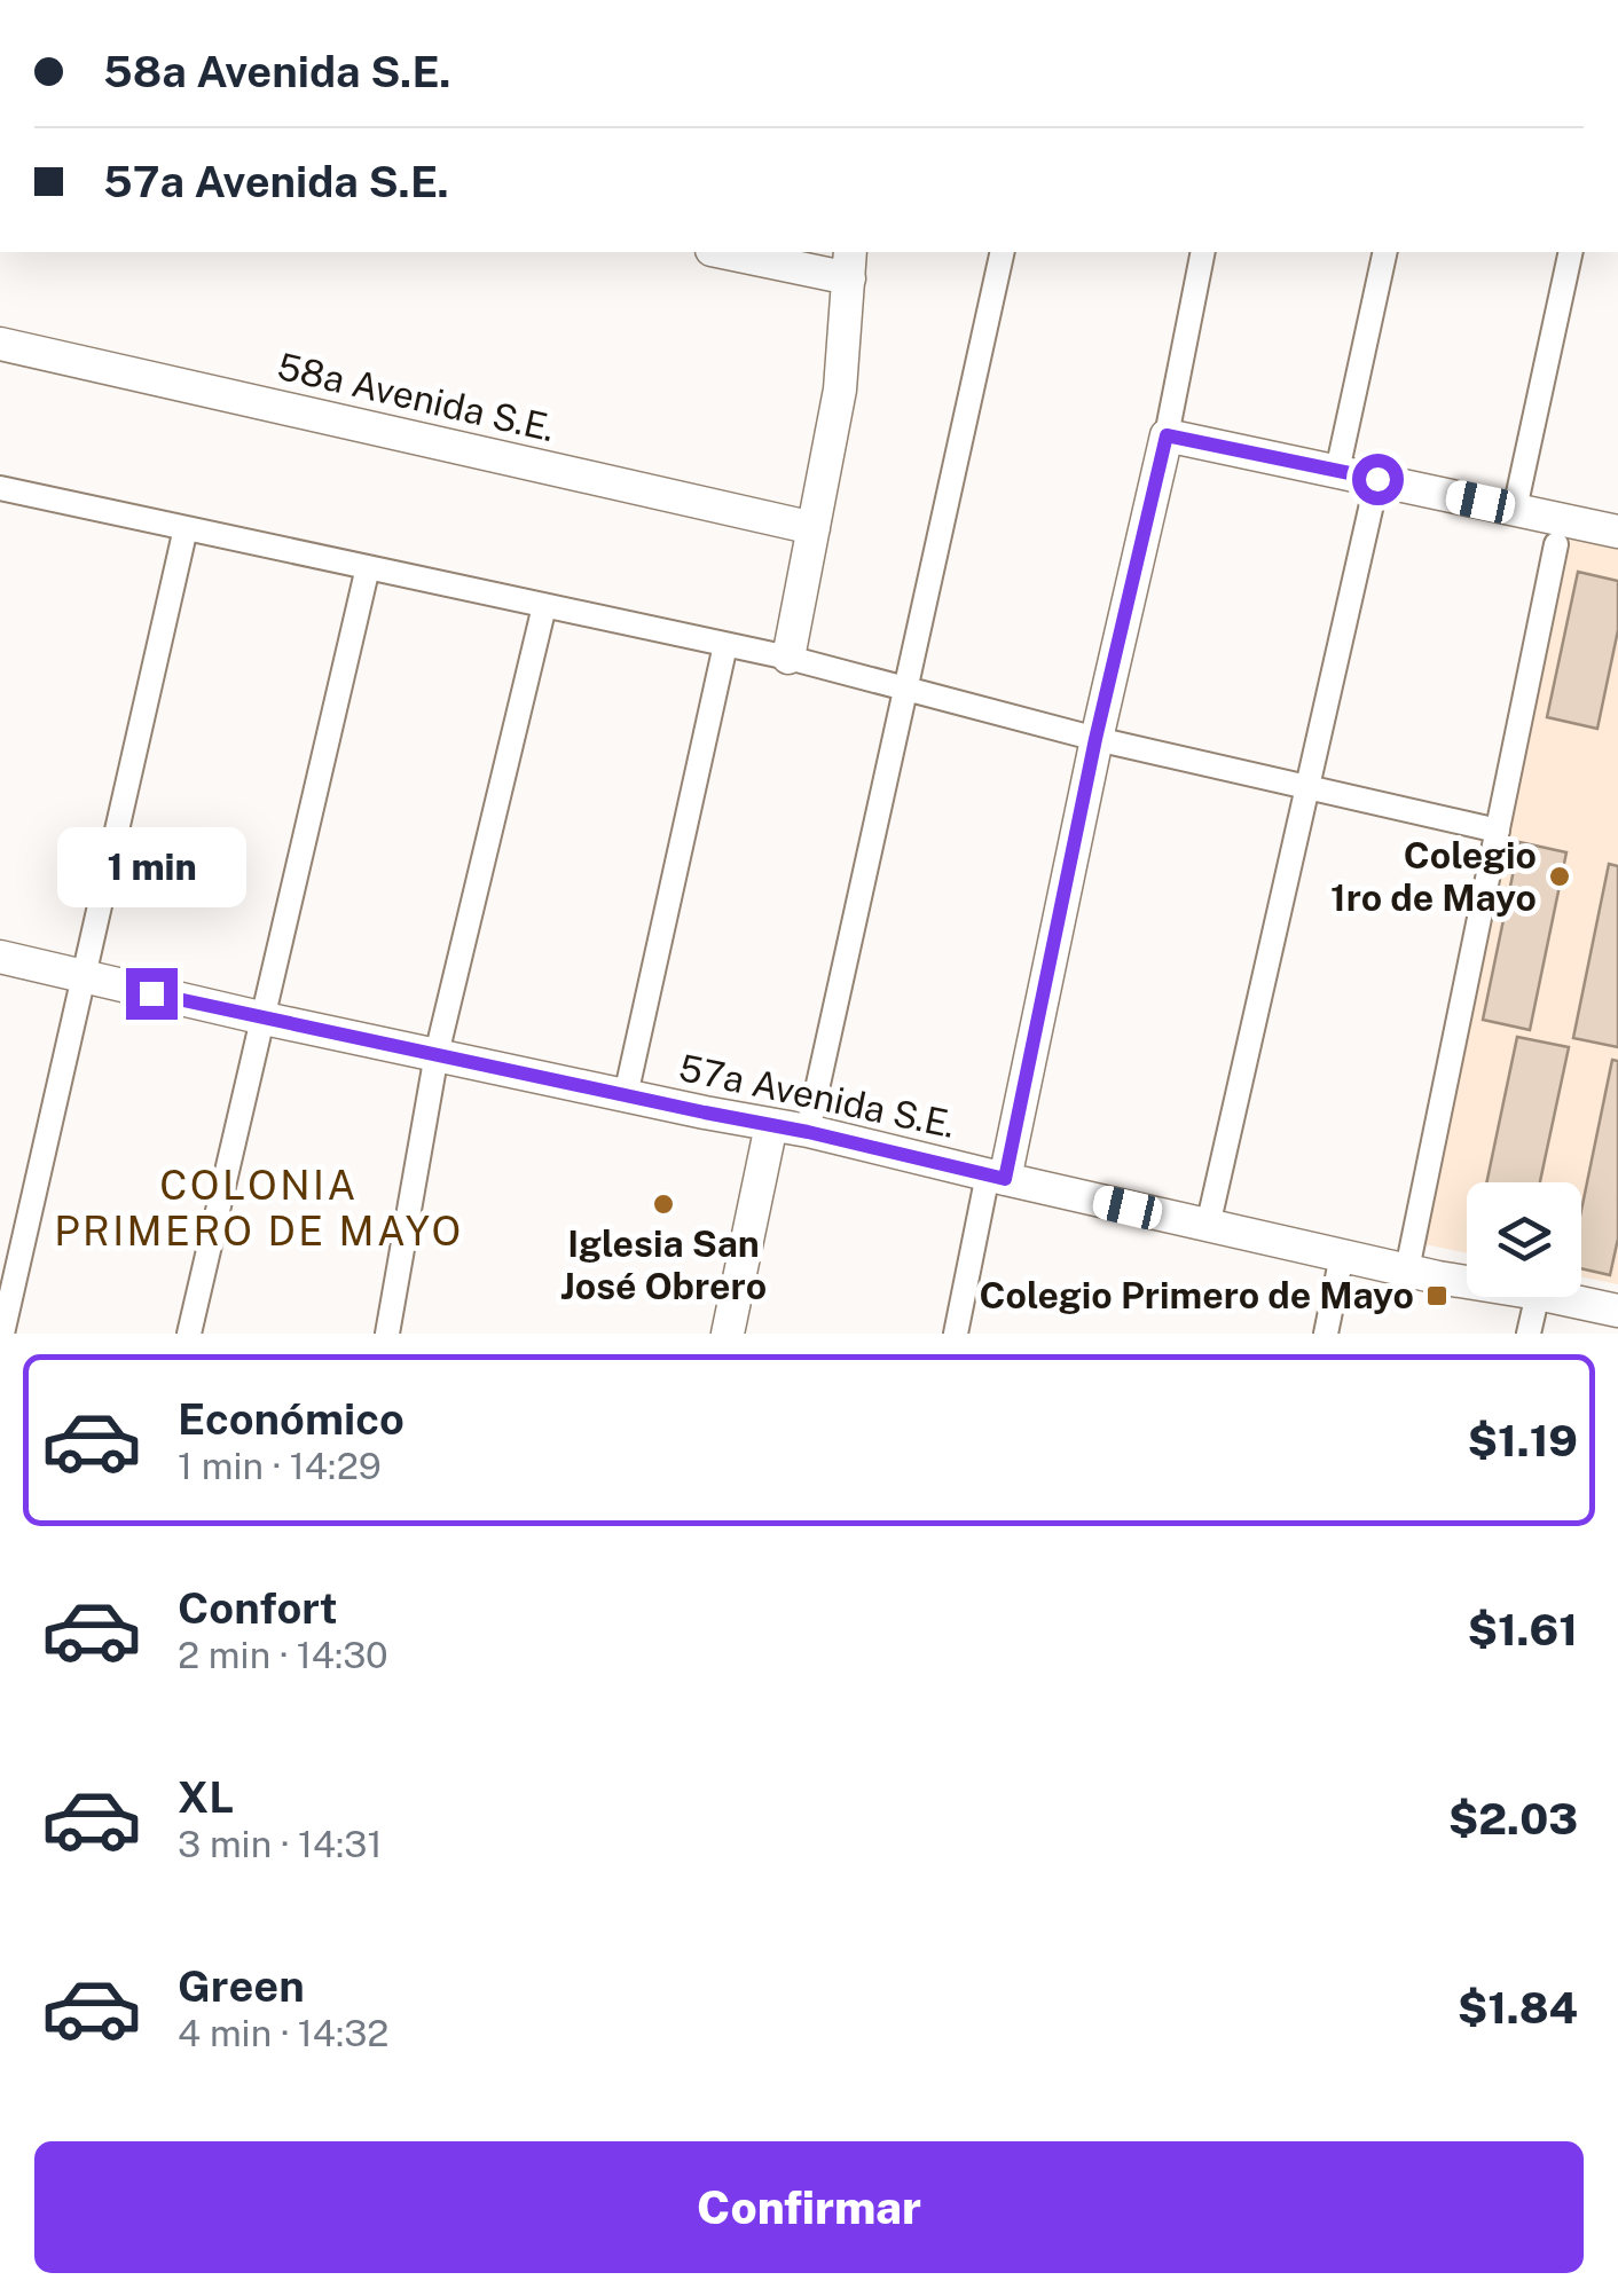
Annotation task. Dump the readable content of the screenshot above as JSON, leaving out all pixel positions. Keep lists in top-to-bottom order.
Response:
{
  "streets": {
    "street": ["58a Avenida S.E.", "57a Avenida S.E."]
  },
  "districts": ["COLONIA PRIMERO DE MAYO"],
  "places": {
    "other": ["Colegio 1ro de Mayo", "Iglesia San José Obrero"],
    "transit": ["Colegio Primero de Mayo"]
  },
  "page": {
    "banner": ["58a Avenida S.E.", "57a Avenida S.E."],
    "bubble": "1 min",
    "list": [
      {
        "name": "Económico",
        "note": "1 min · 14:29",
        "value": "$1.19"
      },
      {
        "name": "Confort",
        "note": "2 min · 14:30",
        "value": "$1.61"
      },
      {
        "name": "XL",
        "note": "3 min · 14:31",
        "value": "$2.03"
      },
      {
        "name": "Green",
        "note": "4 min · 14:32",
        "value": "$1.84"
      }
    ],
    "buttons": "Confirmar"
  }
}
